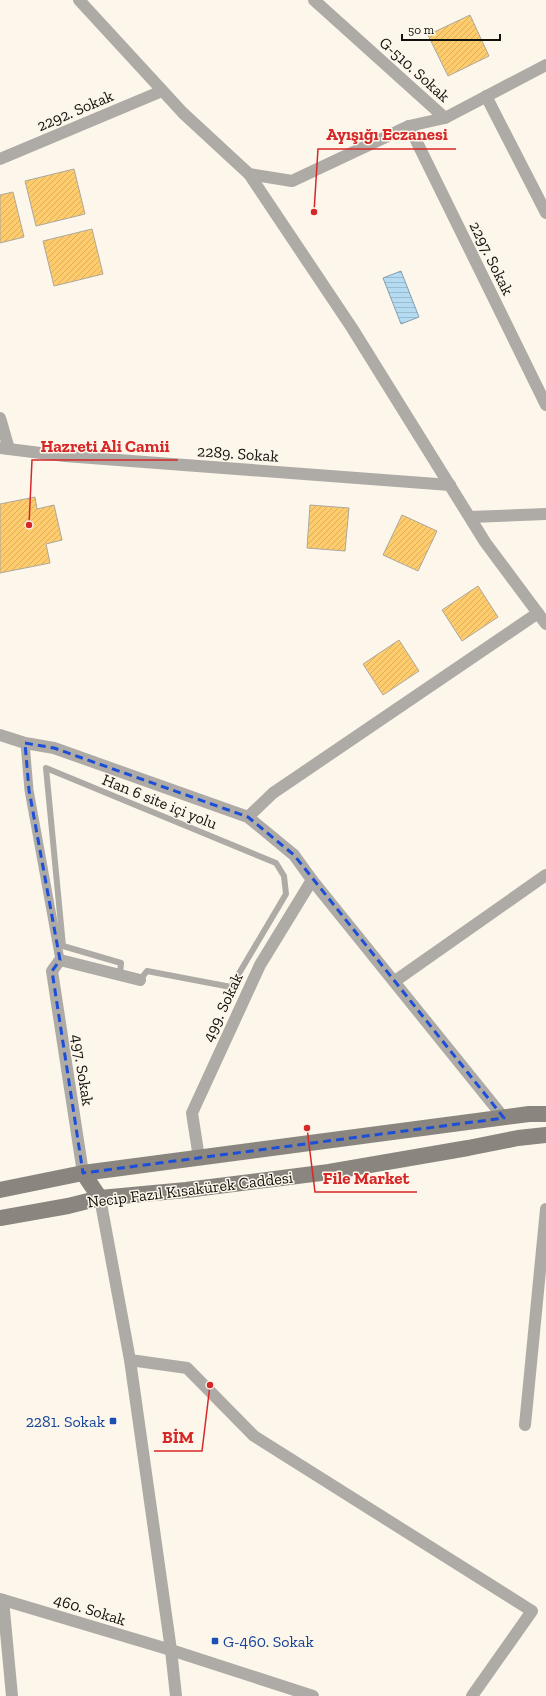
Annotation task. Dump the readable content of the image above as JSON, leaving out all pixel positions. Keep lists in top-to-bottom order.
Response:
{
  "streets": {
    "main road": ["Necip Fazıl Kısakürek Caddesi"],
    "street": [
      "G-510. Sokak",
      "2292. Sokak",
      "2297. Sokak",
      "2289. Sokak",
      "499. Sokak",
      "497. Sokak",
      "460. Sokak"
    ],
    "lane": ["Han 6 site içi yolu"]
  },
  "crossings": [
    ["499. Sokak", "Necip Fazıl Kısakürek Caddesi"],
    ["497. Sokak", "Necip Fazıl Kısakürek Caddesi"]
  ],
  "places": {
    "other": [
      "Ayışığı Eczanesi",
      "Hazreti Ali Camii",
      "File Market",
      "BİM"
    ],
    "transit": ["2281. Sokak", "G-460. Sokak"]
  },
  "scale_bar": "50 m"
}
